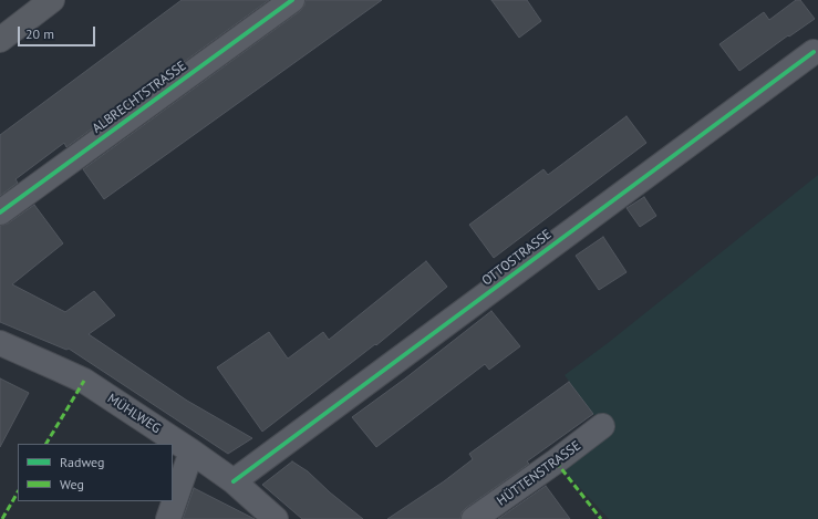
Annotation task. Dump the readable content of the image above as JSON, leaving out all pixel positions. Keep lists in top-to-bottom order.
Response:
{
  "streets": {
    "street": [
      "ALBRECHTSTRASSE",
      "OTTOSTRASSE",
      "MÜHLWEG",
      "HÜTTENSTRASSE"
    ]
  },
  "crossings": [
    ["OTTOSTRASSE", "MÜHLWEG"]
  ],
  "legend": ["Radweg", "Weg"],
  "scale_bar": "20 m"
}
